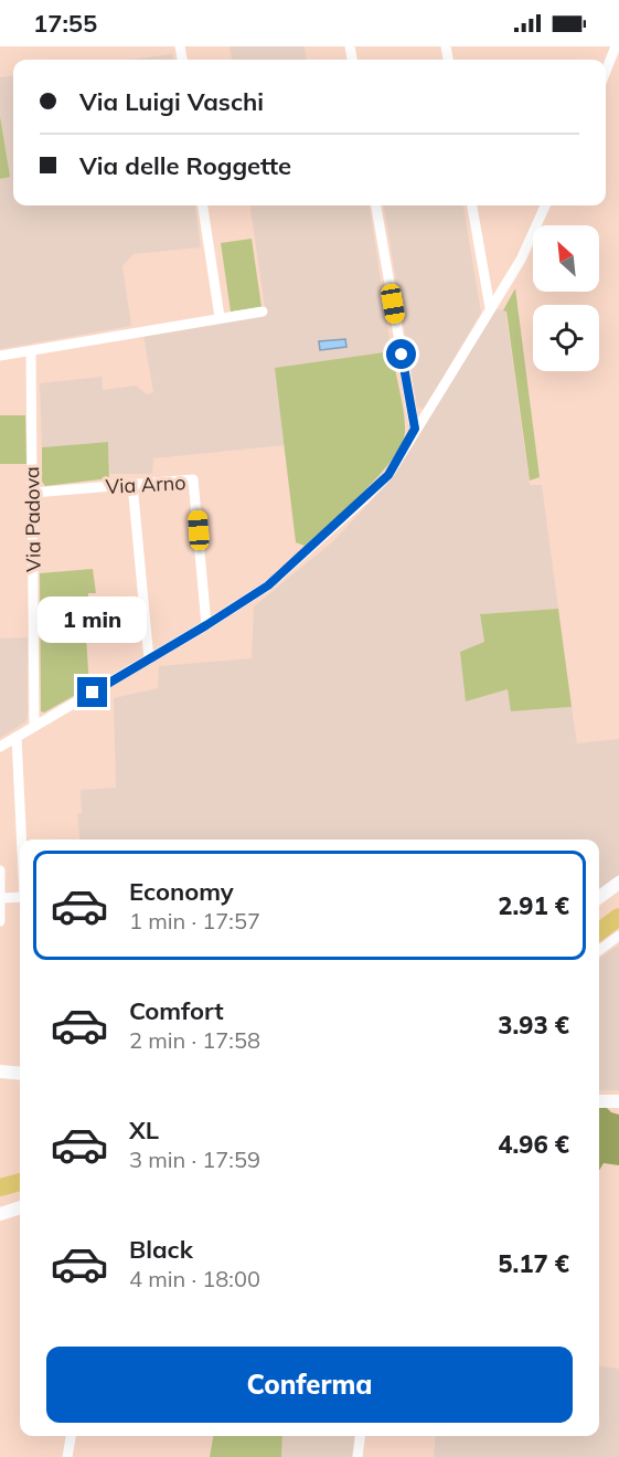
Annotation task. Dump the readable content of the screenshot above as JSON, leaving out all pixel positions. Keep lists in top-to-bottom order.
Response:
{
  "streets": {
    "street": ["Via Arno", "Via Padova"]
  },
  "crossings": [
    ["Via Arno", "Via Padova"]
  ],
  "north": "top left",
  "page": {
    "status": "17:55",
    "banner": ["Via Luigi Vaschi", "Via delle Roggette"],
    "bubble": "1 min",
    "list": [
      {
        "name": "Economy",
        "note": "1 min · 17:57",
        "value": "2.91 €"
      },
      {
        "name": "Comfort",
        "note": "2 min · 17:58",
        "value": "3.93 €"
      },
      {
        "name": "XL",
        "note": "3 min · 17:59",
        "value": "4.96 €"
      },
      {
        "name": "Black",
        "note": "4 min · 18:00",
        "value": "5.17 €"
      }
    ],
    "buttons": "Conferma"
  }
}
